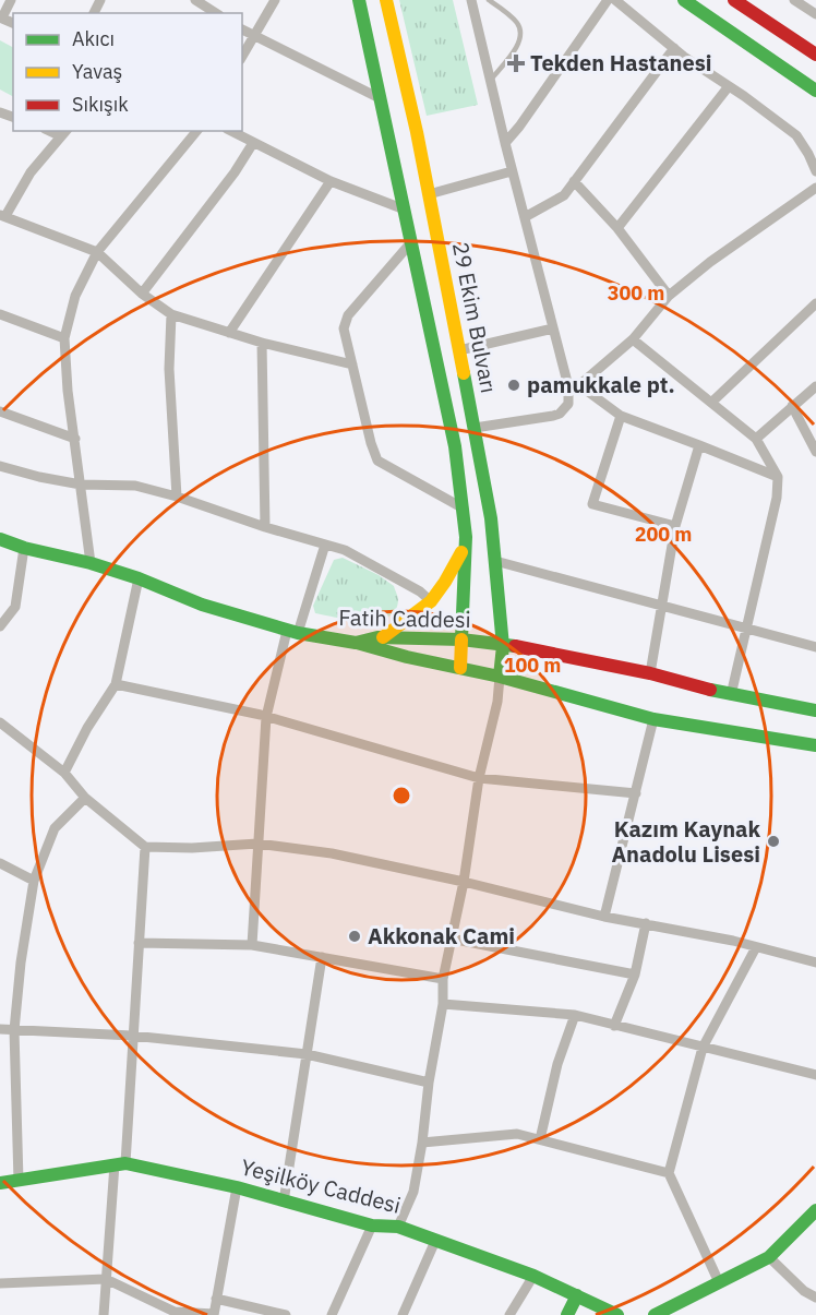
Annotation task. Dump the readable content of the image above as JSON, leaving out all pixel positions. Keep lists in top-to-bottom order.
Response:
{
  "streets": {
    "main road": ["29 Ekim Bulvarı", "Fatih Caddesi", "Yeşilköy Caddesi"]
  },
  "crossings": [
    ["29 Ekim Bulvarı", "Fatih Caddesi"]
  ],
  "places": {
    "health": ["Tekden Hastanesi"],
    "other": ["pamukkale pt.", "Kazım Kaynak Anadolu Lisesi", "Akkonak Cami"]
  },
  "legend": ["Akıcı", "Yavaş", "Sıkışık"],
  "rings": ["300 m", "200 m", "100 m"]
}
